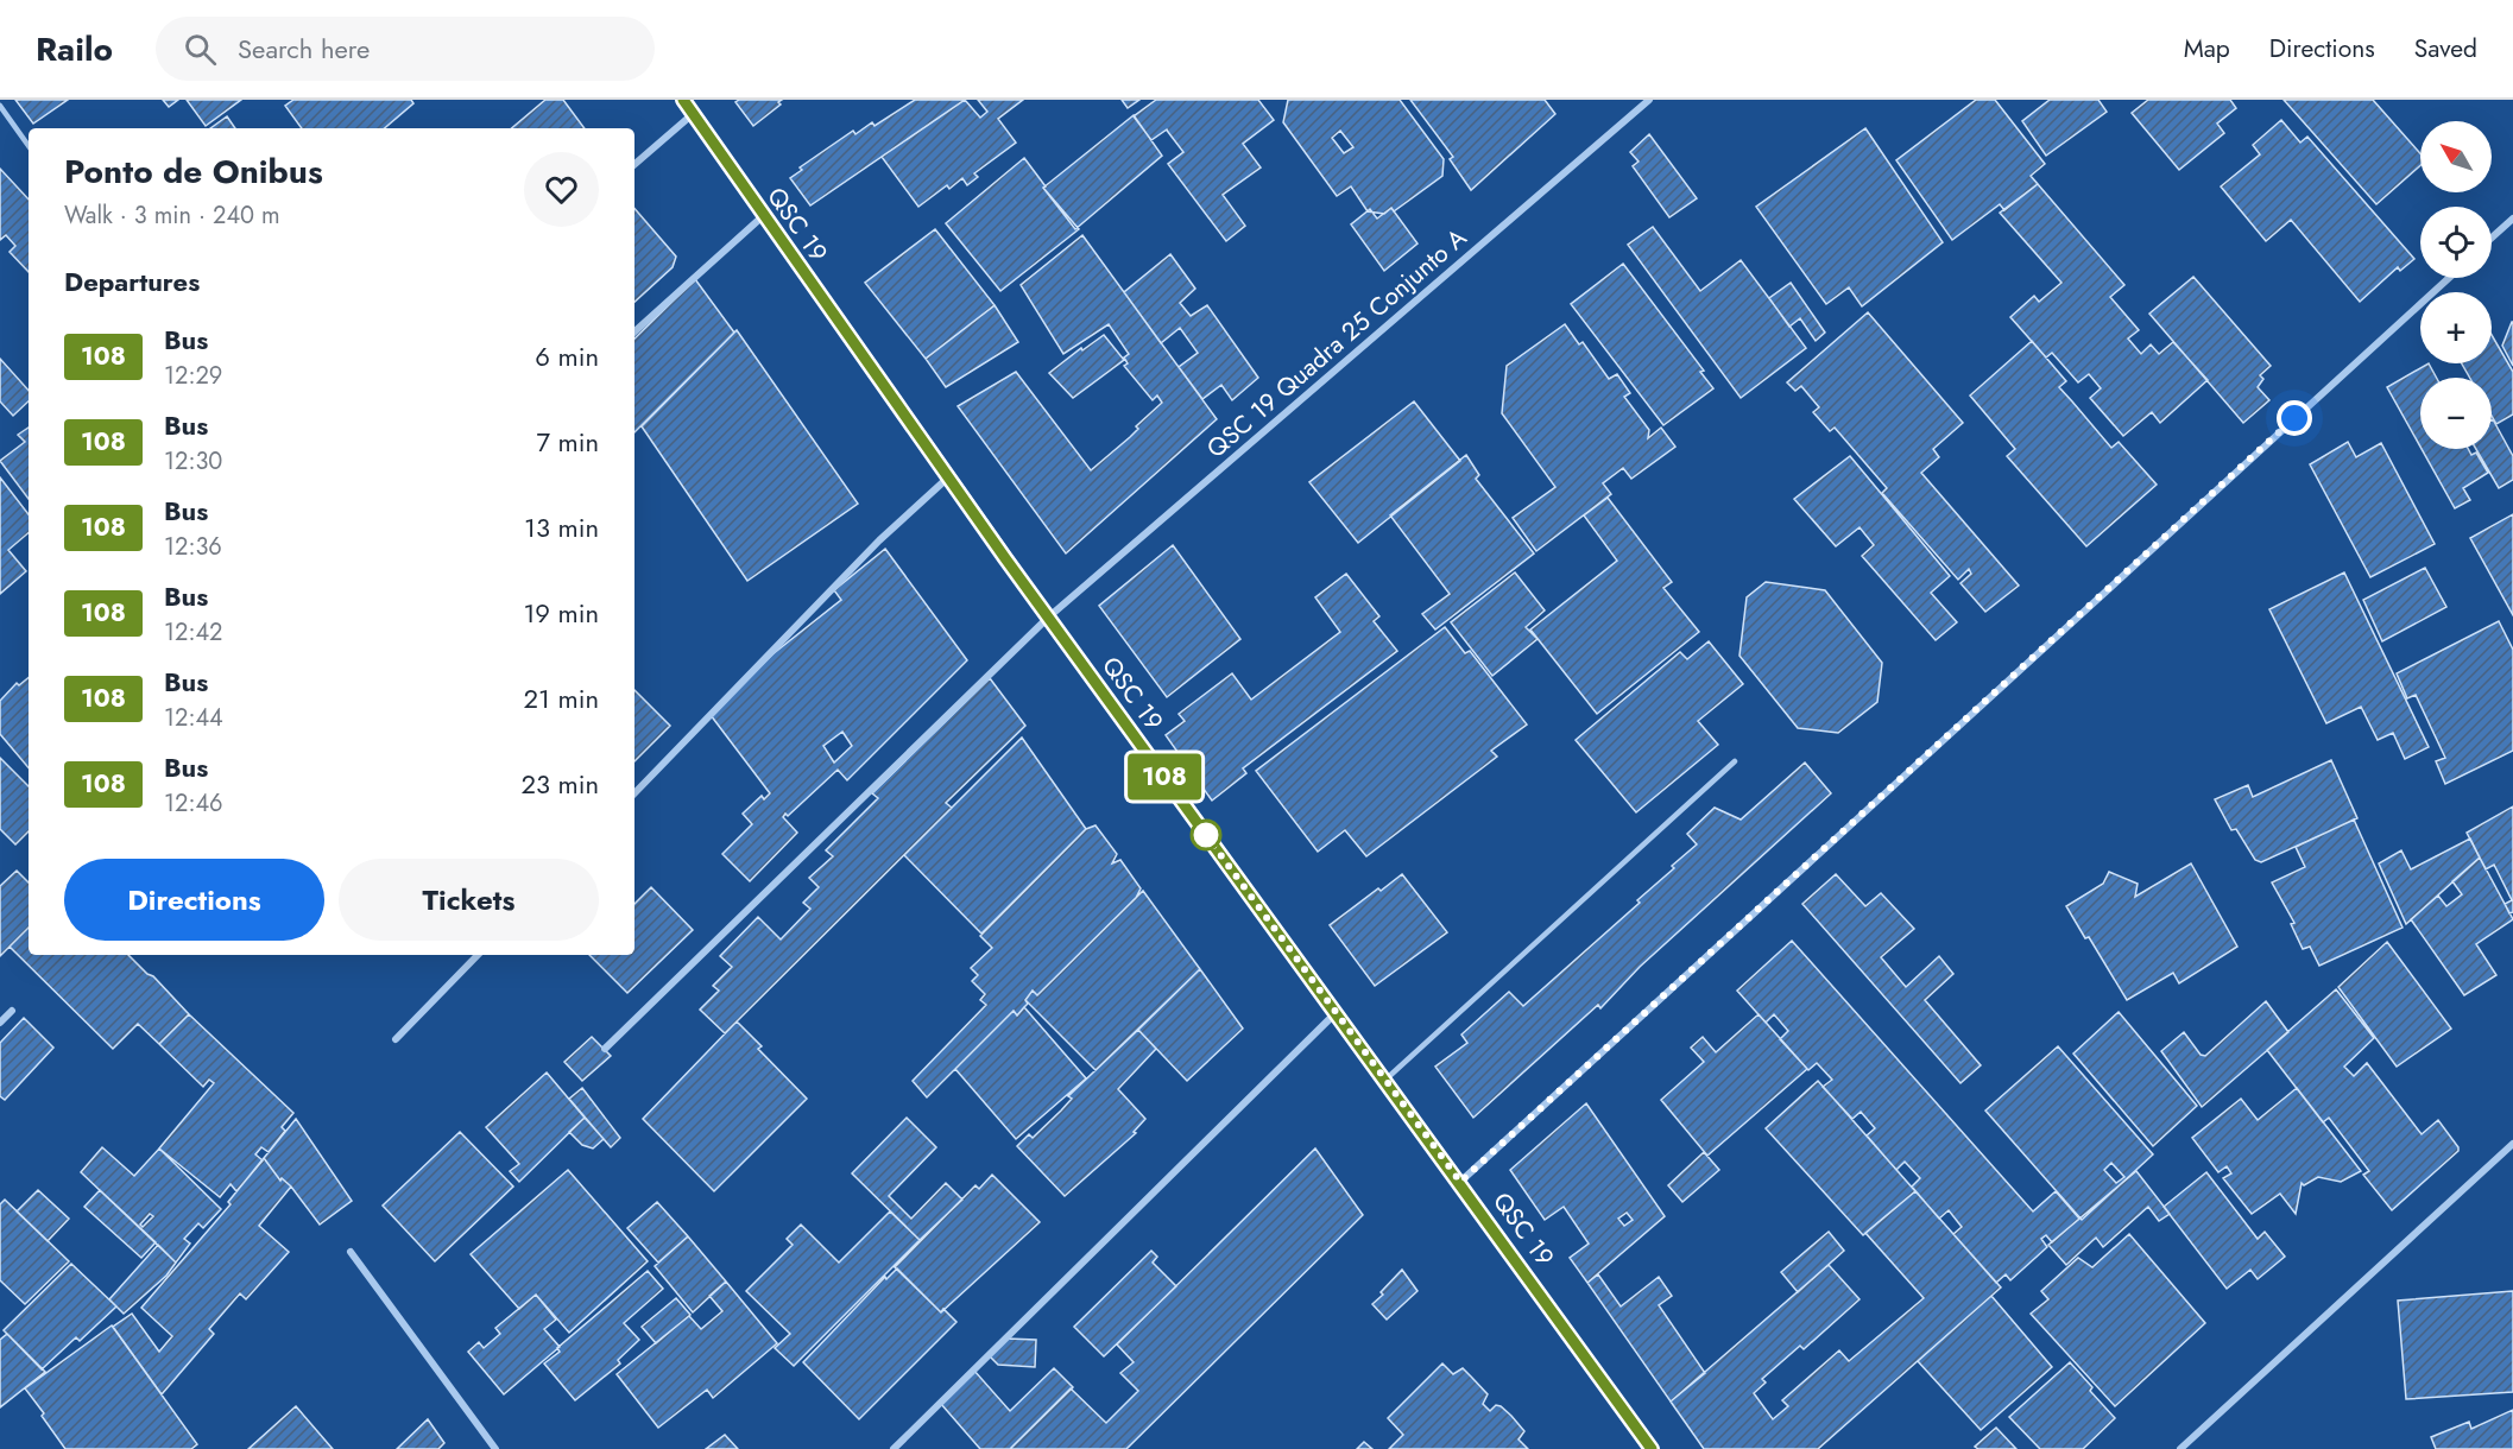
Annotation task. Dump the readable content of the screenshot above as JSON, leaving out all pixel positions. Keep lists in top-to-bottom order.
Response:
{
  "streets": {
    "street": ["QSC 19", "QSC 19 Quadra 25 Conjunto A"]
  },
  "crossings": [
    ["QSC 19", "QSC 19 Quadra 25 Conjunto A"]
  ],
  "lines": ["bus line 108"],
  "north": "top left",
  "page": {
    "header": "Railo",
    "search": "Search here",
    "nav": ["Map", "Directions", "Saved"],
    "on_map": "108",
    "map_buttons": ["+", "−"],
    "heading": [
      ["Ponto de Onibus", "Walk · 3 min · 240 m"],
      "Departures"
    ],
    "list": [
      {
        "mark": "108",
        "name": "Bus",
        "note": "12:29",
        "value": "6 min"
      },
      {
        "mark": "108",
        "name": "Bus",
        "note": "12:30",
        "value": "7 min"
      },
      {
        "mark": "108",
        "name": "Bus",
        "note": "12:36",
        "value": "13 min"
      },
      {
        "mark": "108",
        "name": "Bus",
        "note": "12:42",
        "value": "19 min"
      },
      {
        "mark": "108",
        "name": "Bus",
        "note": "12:44",
        "value": "21 min"
      },
      {
        "mark": "108",
        "name": "Bus",
        "note": "12:46",
        "value": "23 min"
      }
    ],
    "buttons": ["Directions", "Tickets"]
  }
}
